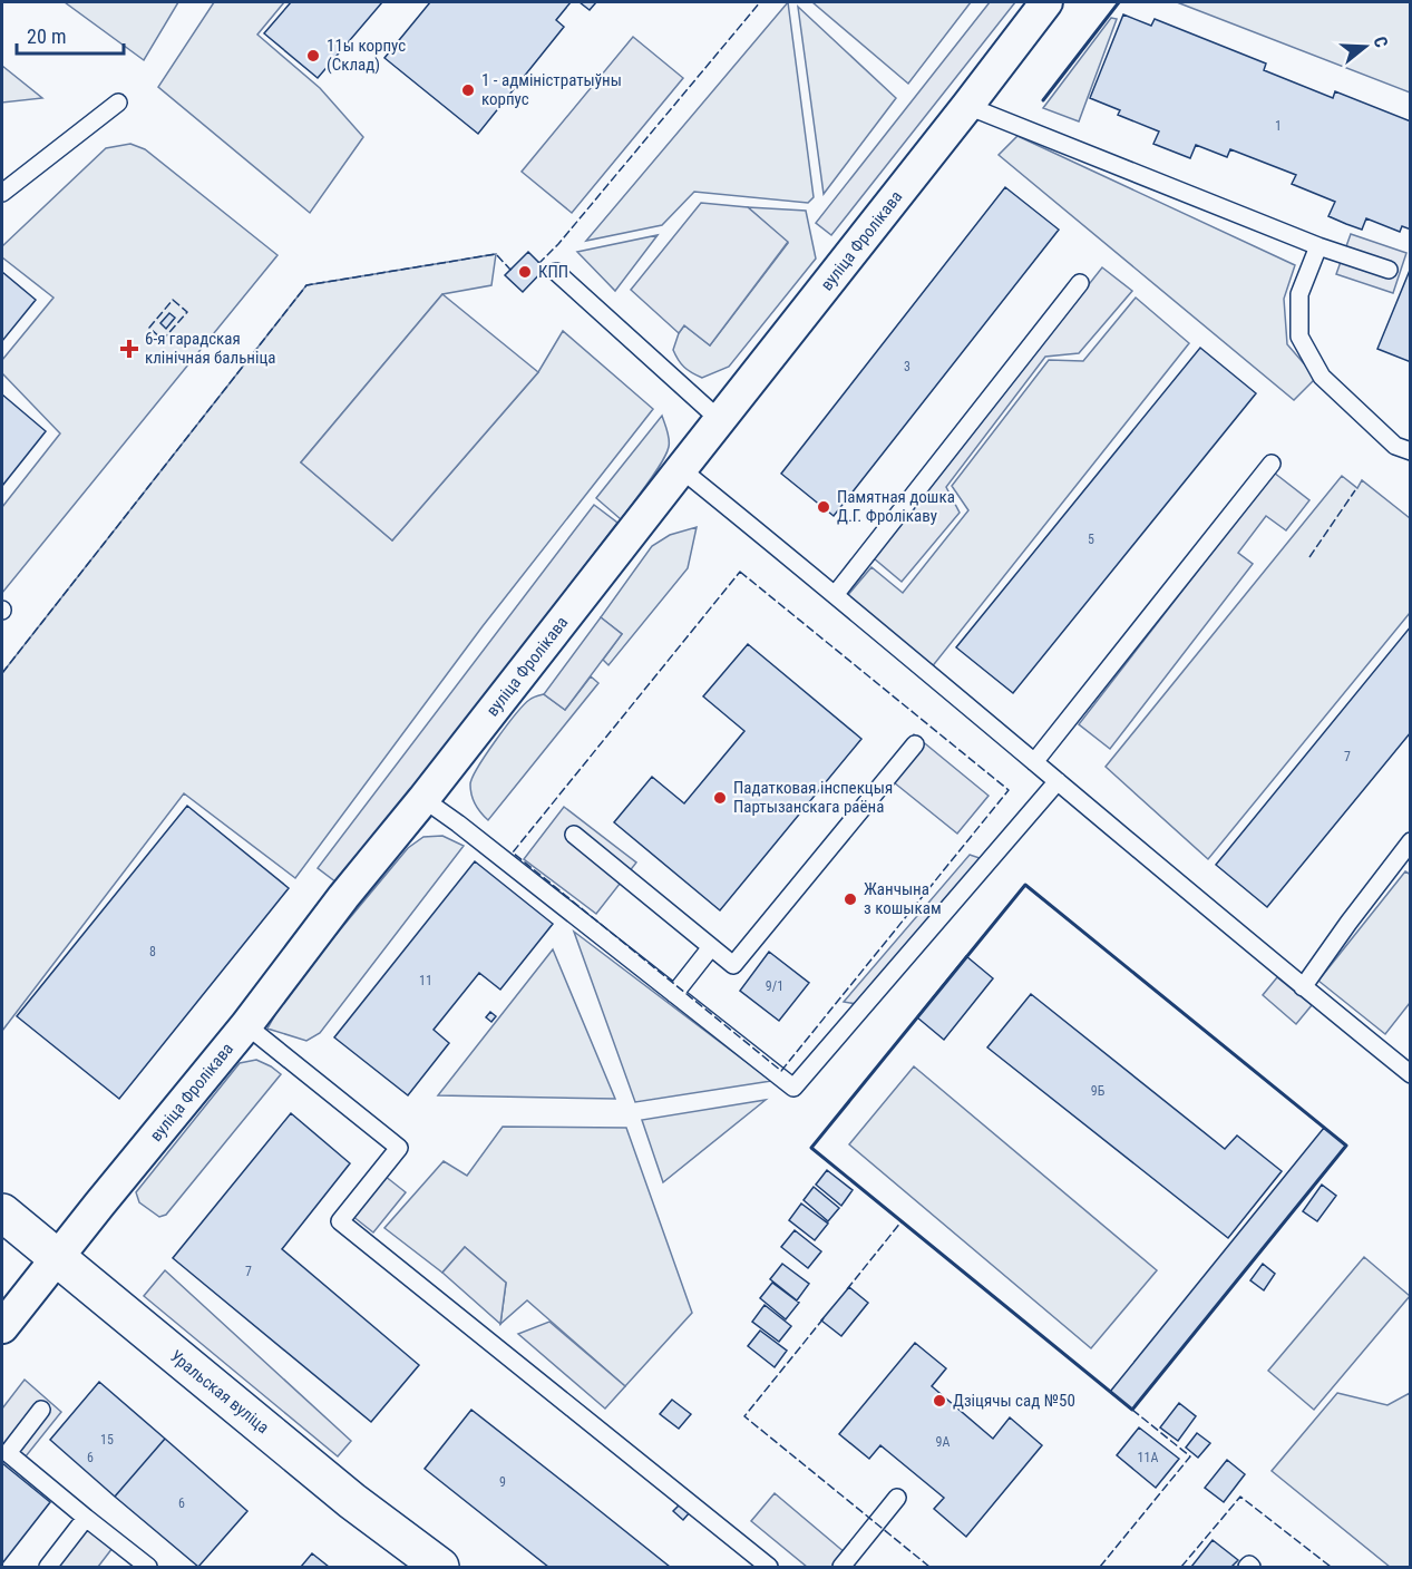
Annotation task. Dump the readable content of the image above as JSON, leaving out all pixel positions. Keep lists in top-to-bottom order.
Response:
{
  "streets": {
    "street": ["вуліца Фролікава", "Уральская вуліца"]
  },
  "crossings": [
    ["вуліца Фролікава", "Уральская вуліца"]
  ],
  "places": {
    "other": [
      "11ы корпус (Склад)",
      "1 - адміністратыўны корпус",
      "КПП",
      "Памятная дошка Д.Г. Фролікаву",
      "Падатковая інспекцыя Партызанскага раёна",
      "Жанчына з кошыкам",
      "Дзіцячы сад №50"
    ],
    "health": ["6-я гарадская клінічная бальніца"]
  },
  "house_numbers": [
    "1",
    "3",
    "5",
    "7",
    "8",
    "11",
    "9/1",
    "9Б",
    "7",
    "15",
    "9А",
    "6",
    "11А",
    "9",
    "6"
  ],
  "scale_bar": "20 m",
  "north": "right"
}
